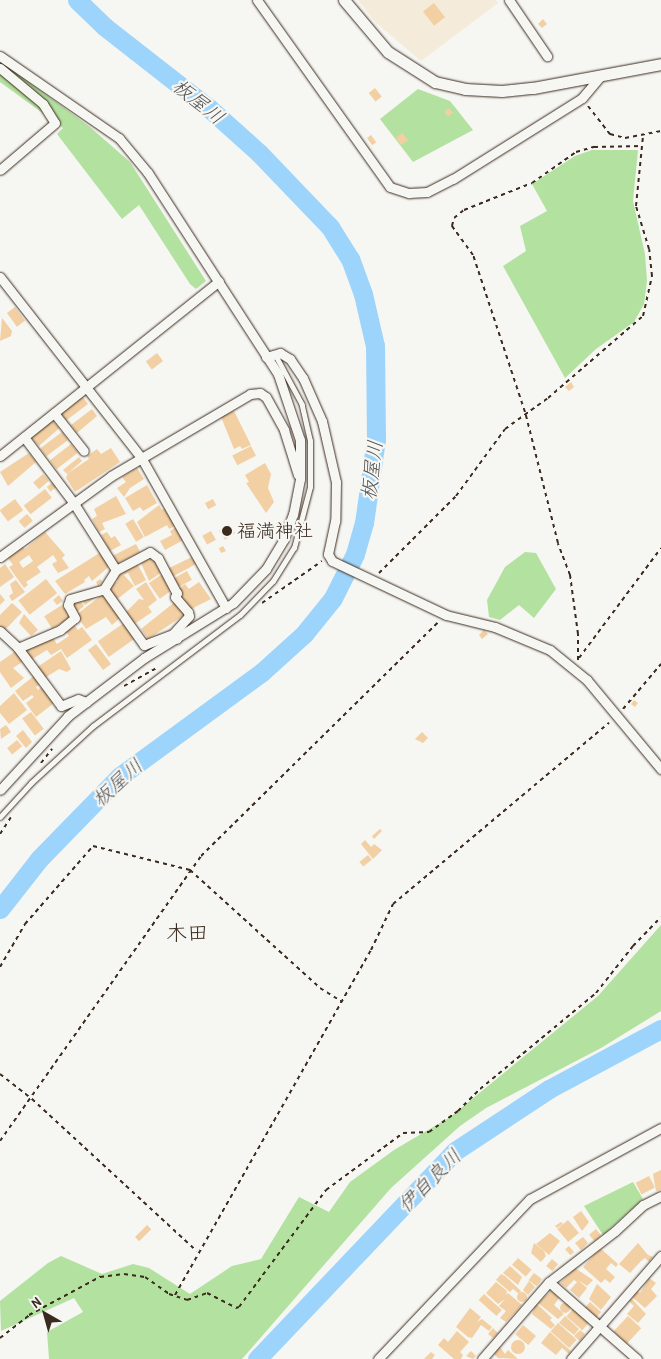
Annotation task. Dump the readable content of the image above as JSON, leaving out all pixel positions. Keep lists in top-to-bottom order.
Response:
{
  "districts": ["木田"],
  "water": ["板屋川", "伊自良川"],
  "places": ["福満神社"],
  "north": "top left"
}
